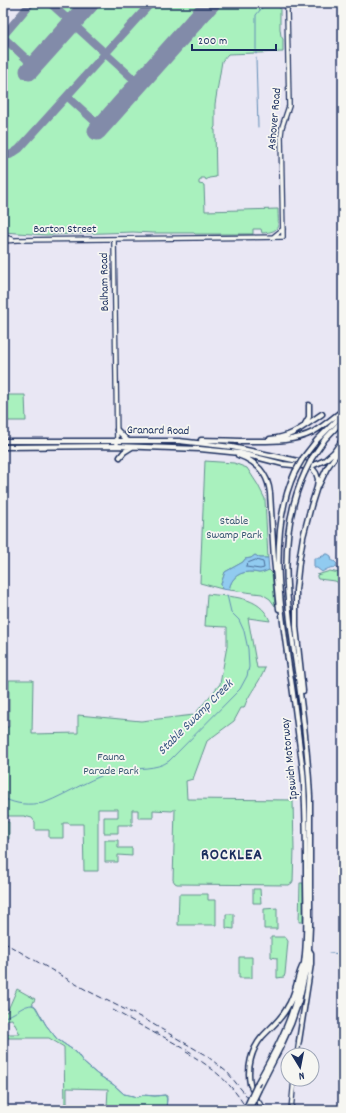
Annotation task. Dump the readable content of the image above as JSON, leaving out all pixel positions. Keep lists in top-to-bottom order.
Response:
{
  "streets": {
    "highway": ["Granard Road", "Ipswich Motorway"],
    "main road": ["Ashover Road", "Barton Street", "Balham Road"]
  },
  "crossings": [
    ["Ashover Road", "Balham Road"],
    ["Barton Street", "Balham Road"],
    ["Balham Road", "Granard Road"]
  ],
  "districts": ["ROCKLEA"],
  "water": ["Stable Swamp Creek"],
  "parks": ["Stable Swamp Park", "Fauna Parade Park"],
  "scale_bar": "200 m",
  "north": "bottom"
}
